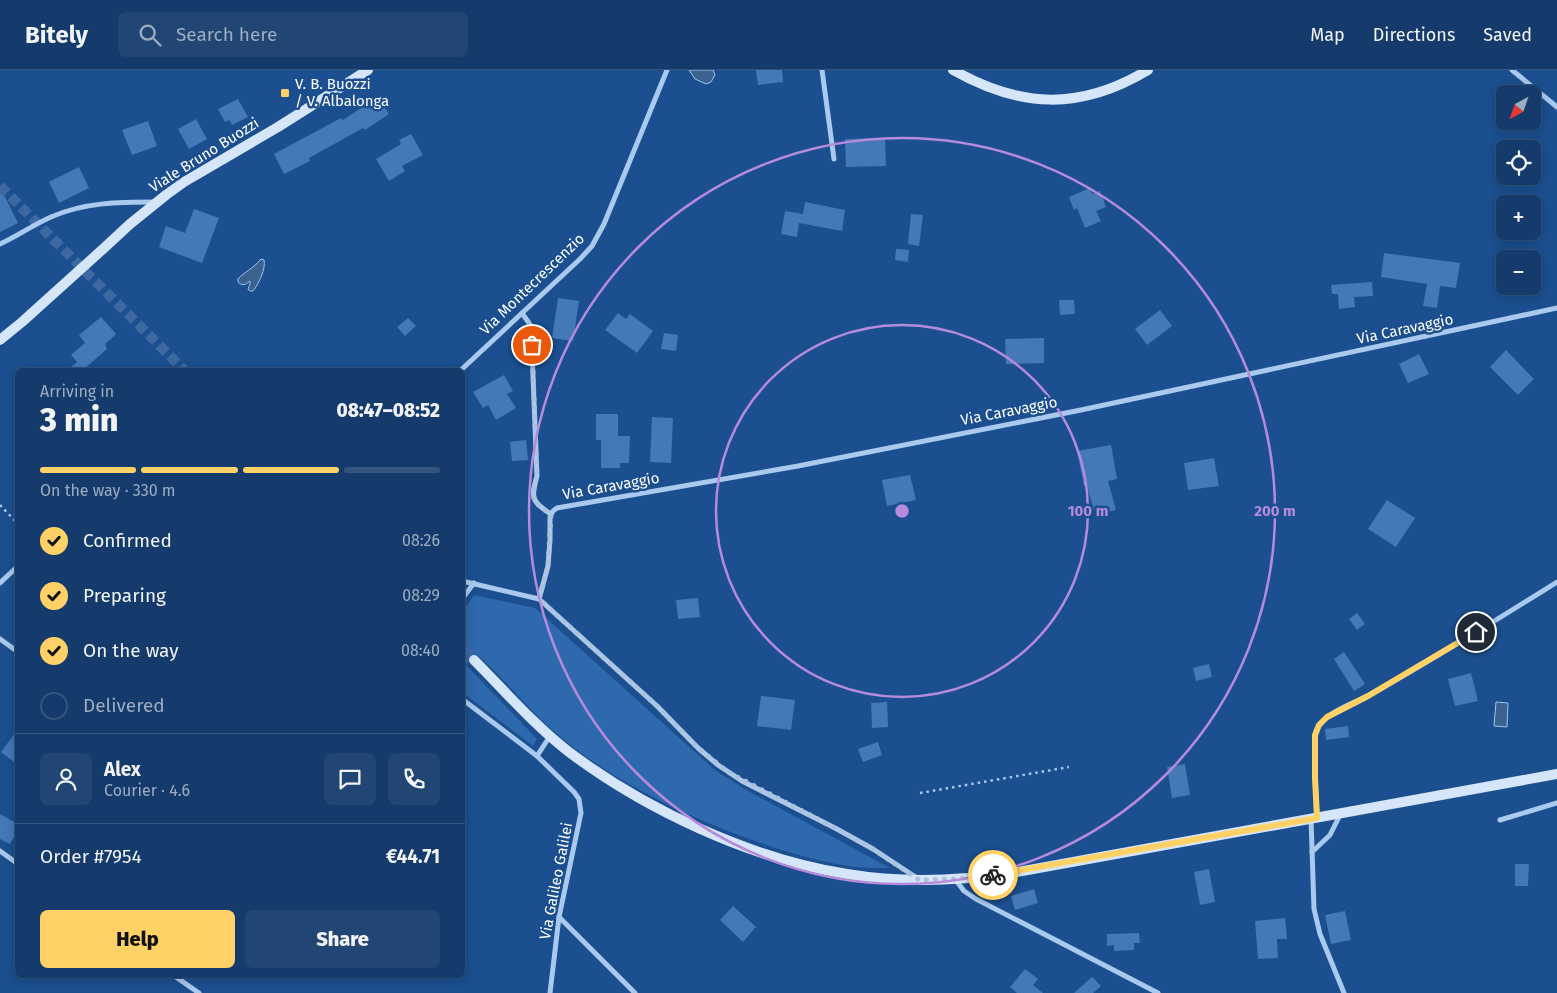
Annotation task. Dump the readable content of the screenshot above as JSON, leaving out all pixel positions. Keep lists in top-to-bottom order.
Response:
{
  "streets": {
    "main road": ["Viale Bruno Buozzi"],
    "street": ["Via Montecrescenzio", "Via Caravaggio", "Via Galileo Galilei"]
  },
  "places": {
    "transit": ["V. B. Buozzi / V. Albalonga"]
  },
  "north": "bottom left",
  "page": {
    "header": "Bitely",
    "search": "Search here",
    "nav": ["Map", "Directions", "Saved"],
    "map_buttons": ["+", "−"],
    "heading": ["3 min", "Arriving in", "08:47–08:52"],
    "panel": [
      "Alex",
      "Courier · 4.6",
      "Order #7954",
      "€44.71"
    ],
    "bar": "On the way · 330 m",
    "list": [
      ["Confirmed", "08:26"],
      ["Preparing", "08:29"],
      ["On the way", "08:40"],
      "Delivered"
    ],
    "buttons": ["Help", "Share"]
  },
  "rings": ["100 m", "200 m"]
}
